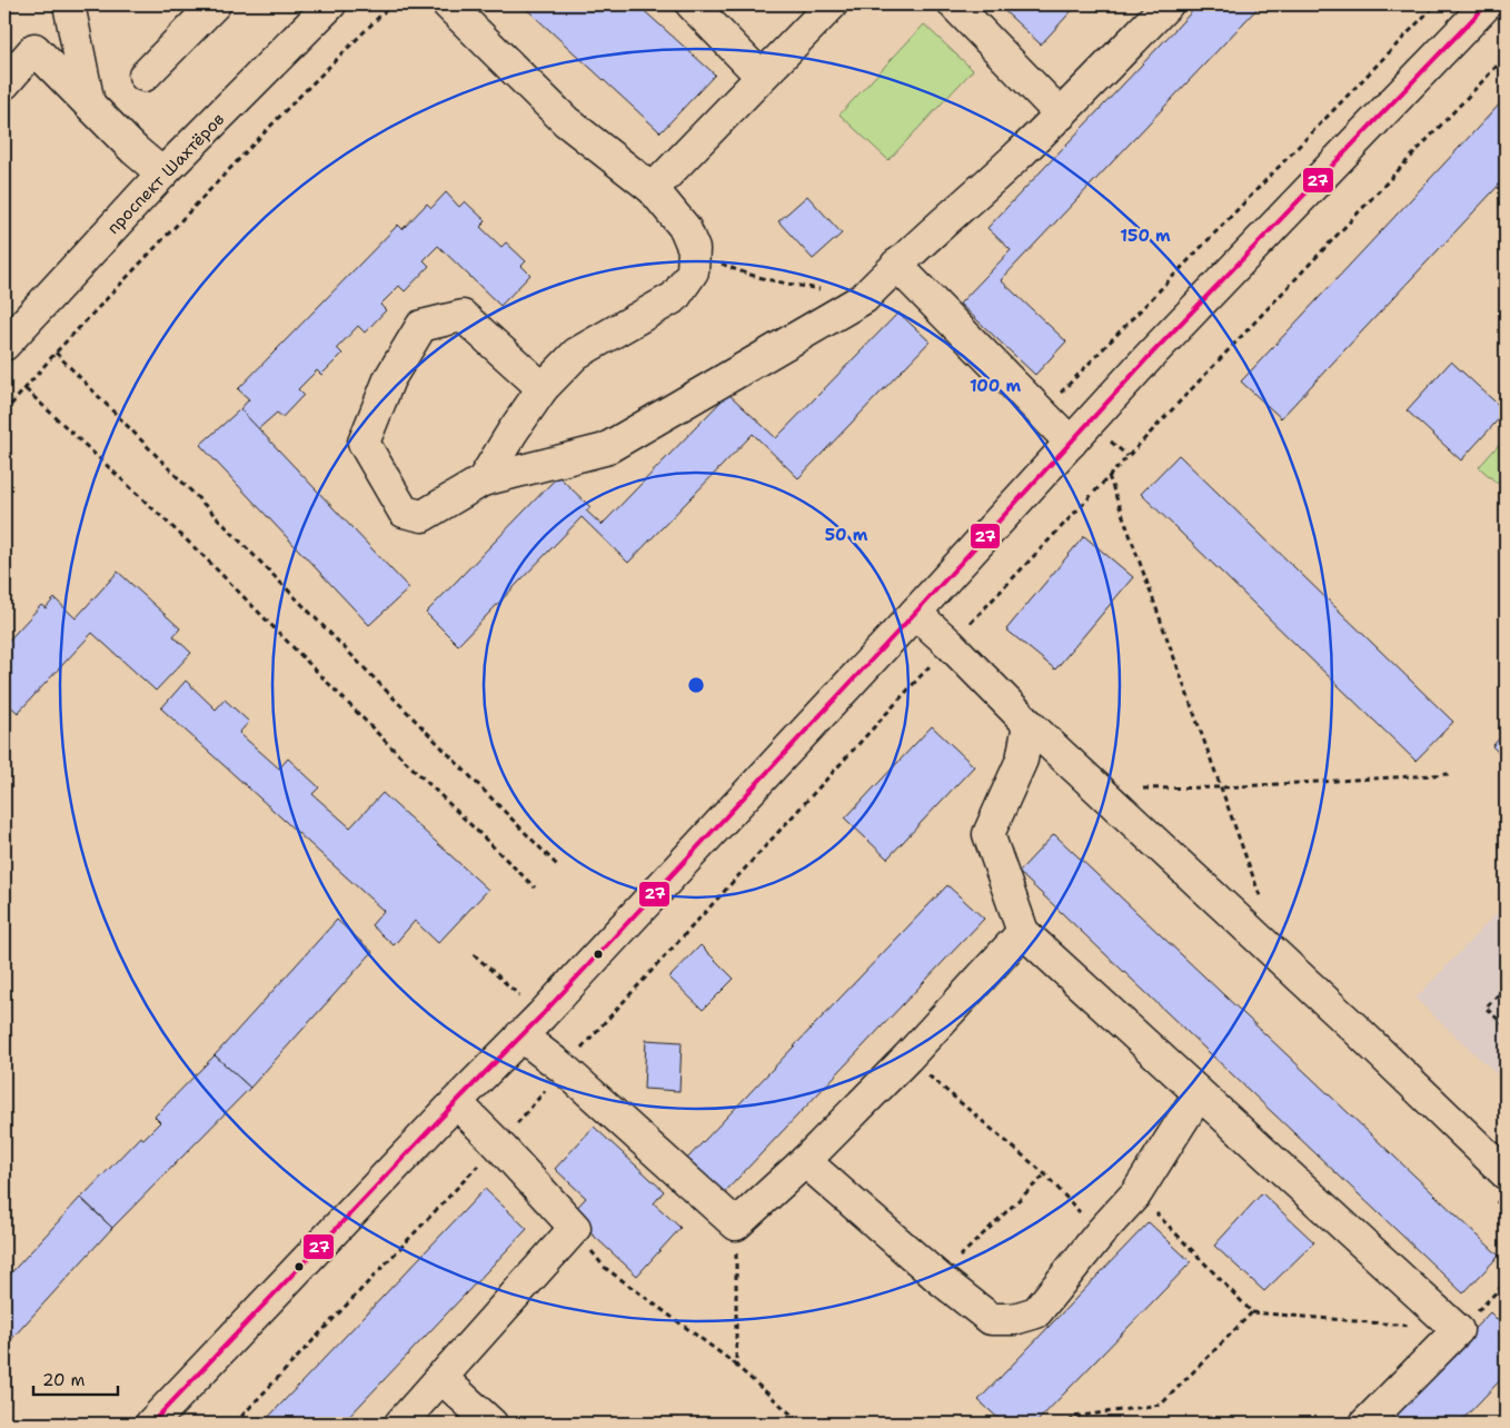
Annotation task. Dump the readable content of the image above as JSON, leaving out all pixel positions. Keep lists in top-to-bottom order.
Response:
{
  "streets": {
    "street": ["проспект Шахтёров"]
  },
  "lines": ["transit line 27"],
  "scale_bar": "20 m",
  "rings": ["150 m", "100 m", "50 m"]
}
